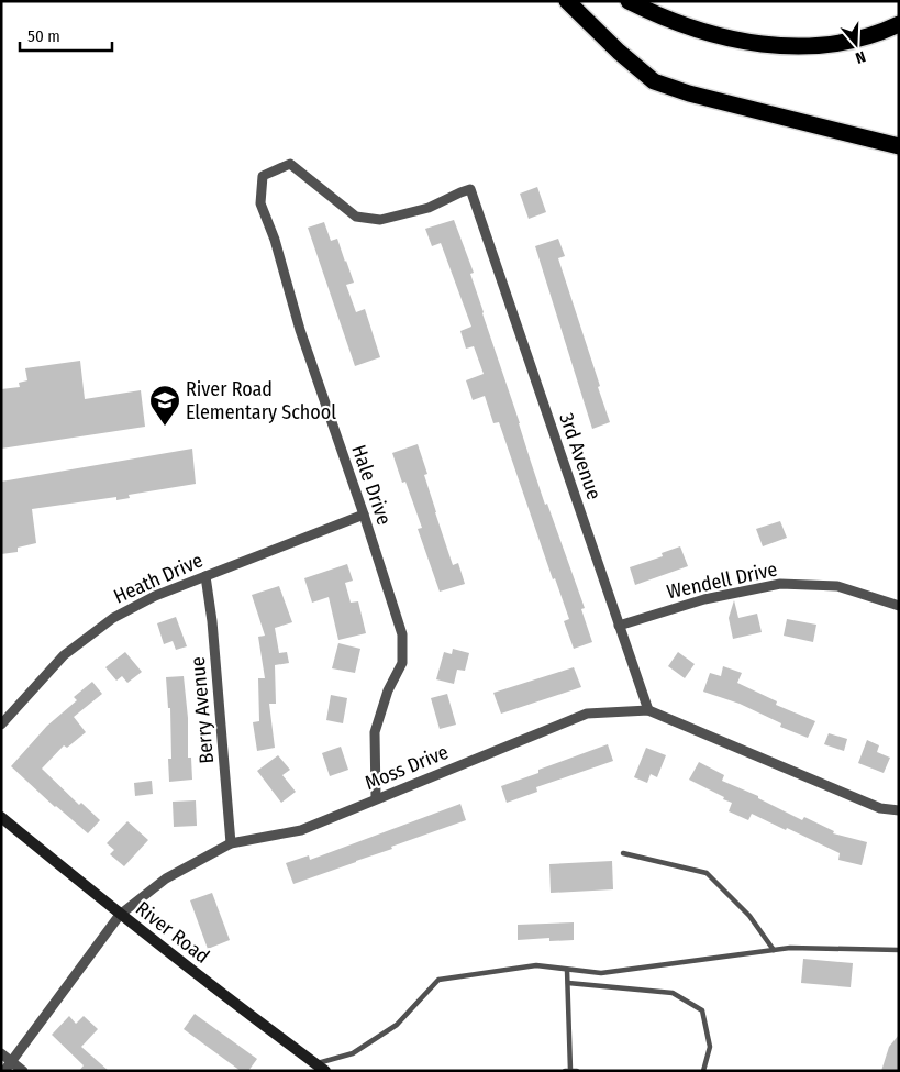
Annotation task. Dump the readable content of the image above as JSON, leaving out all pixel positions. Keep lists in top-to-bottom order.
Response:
{
  "streets": {
    "main road": ["River Road"],
    "street": [
      "3rd Avenue",
      "Hale Drive",
      "Heath Drive",
      "Wendell Drive",
      "Berry Avenue",
      "Moss Drive"
    ]
  },
  "crossings": [
    ["3rd Avenue", "Hale Drive"],
    ["3rd Avenue", "Wendell Drive"],
    ["3rd Avenue", "Moss Drive"],
    ["Hale Drive", "Heath Drive"],
    ["Hale Drive", "Moss Drive"],
    ["Heath Drive", "Berry Avenue"],
    ["Berry Avenue", "Moss Drive"],
    ["Moss Drive", "River Road"]
  ],
  "places": {
    "school or university": ["River Road Elementary School"]
  },
  "scale_bar": "50 m",
  "north": "bottom"
}
